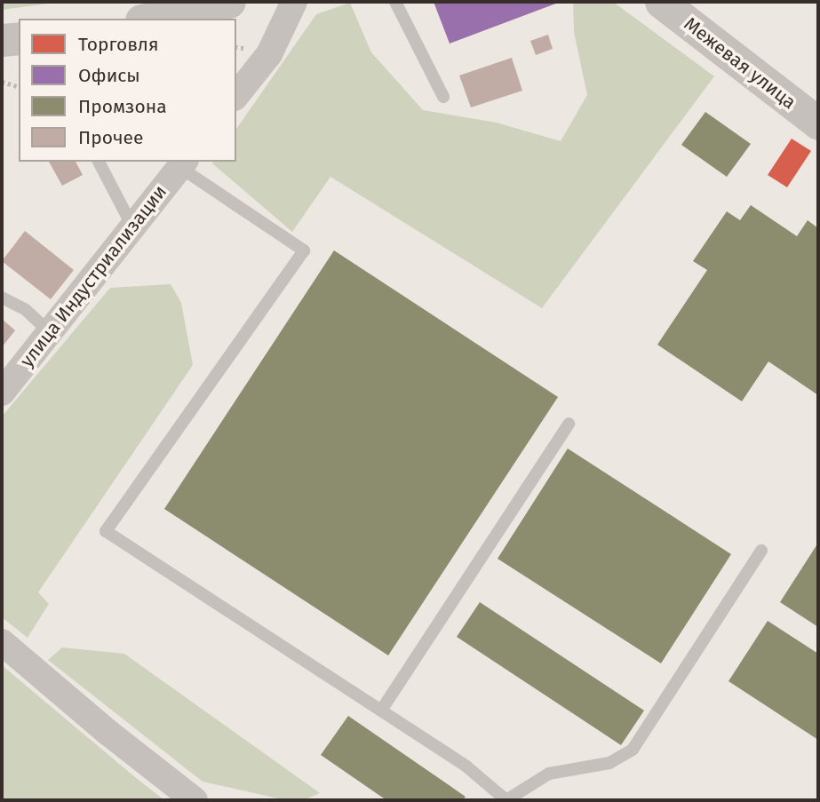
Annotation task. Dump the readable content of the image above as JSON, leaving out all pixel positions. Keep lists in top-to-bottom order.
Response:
{
  "streets": {
    "street": ["Межевая улица", "улица Индустриализации"]
  },
  "legend": [
    "Торговля",
    "Офисы",
    "Промзона",
    "Прочее"
  ]
}
